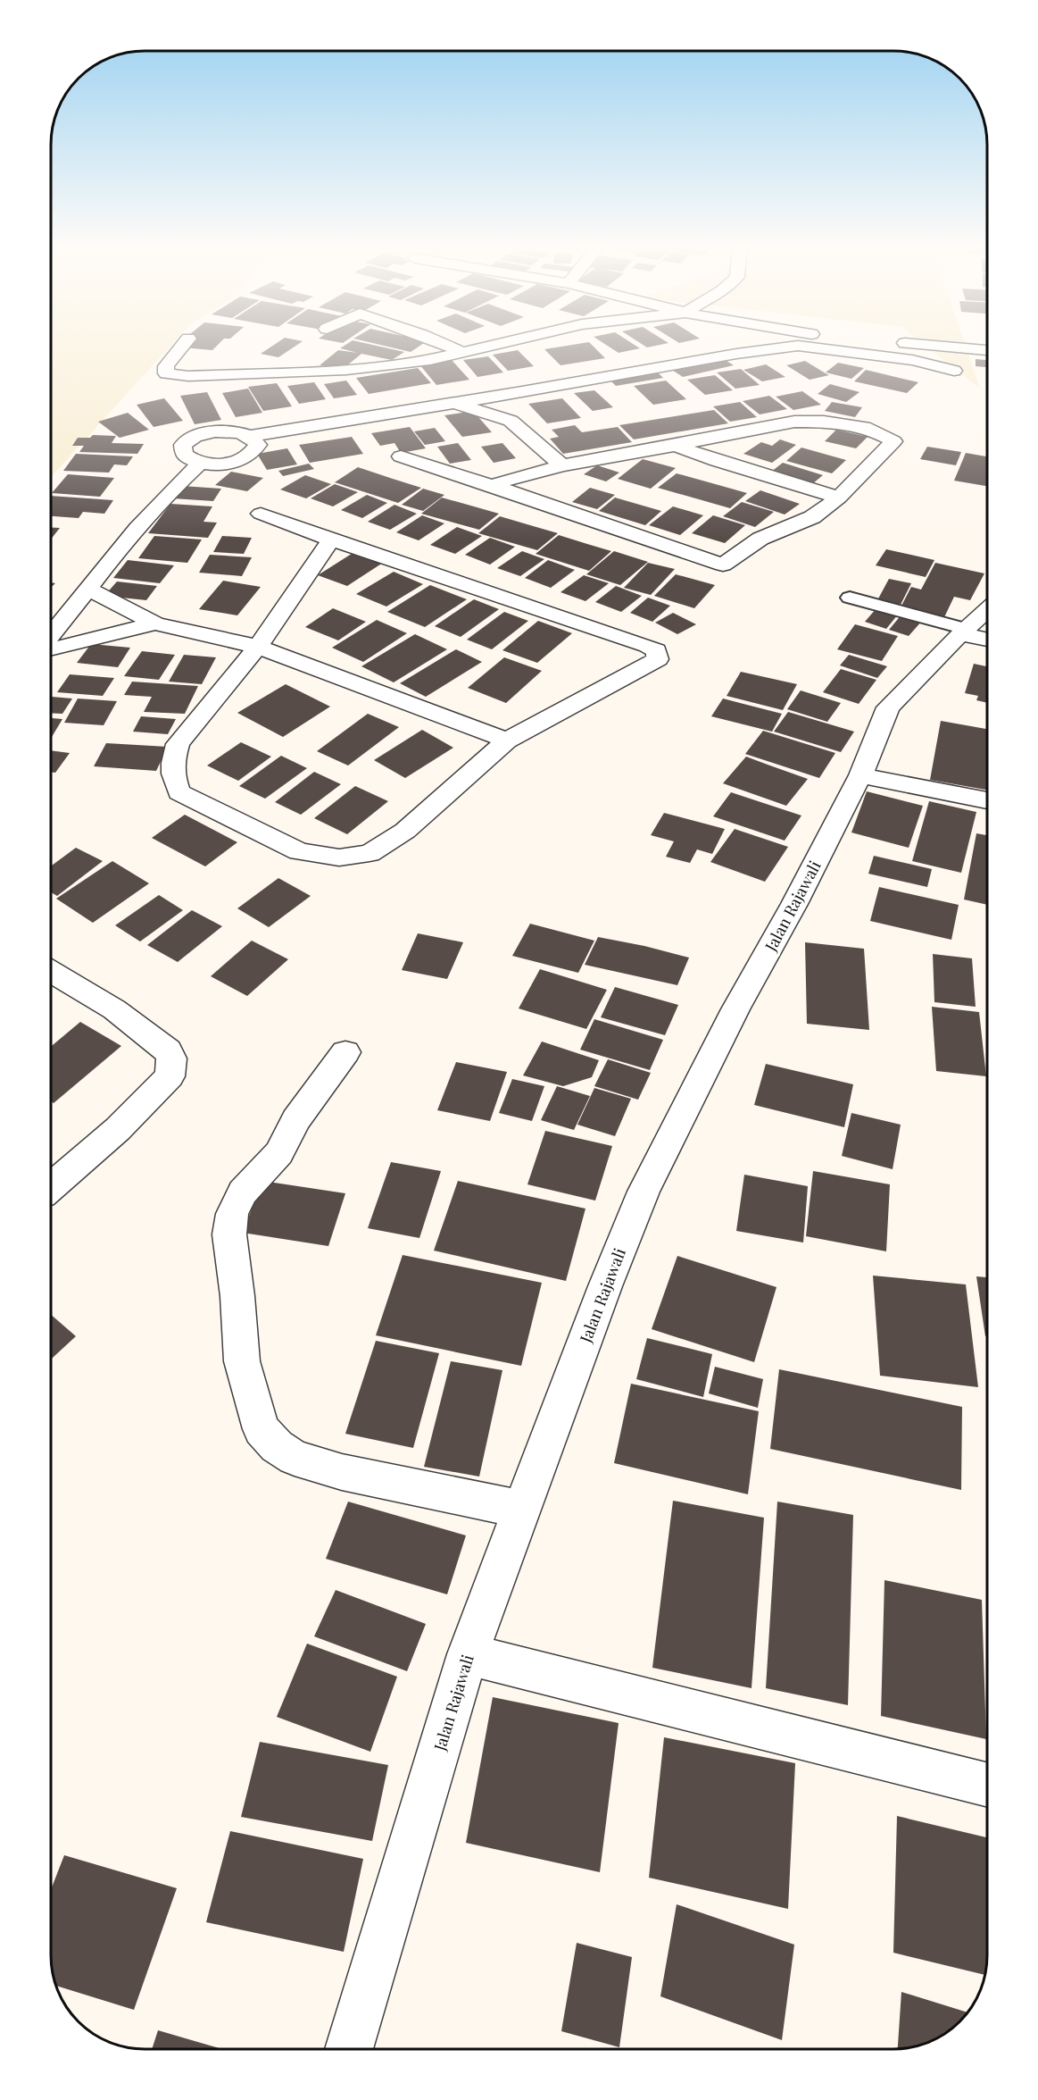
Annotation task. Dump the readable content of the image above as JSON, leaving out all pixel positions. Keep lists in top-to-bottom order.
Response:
{
  "streets": {
    "street": ["Jalan Rajawali"]
  }
}
